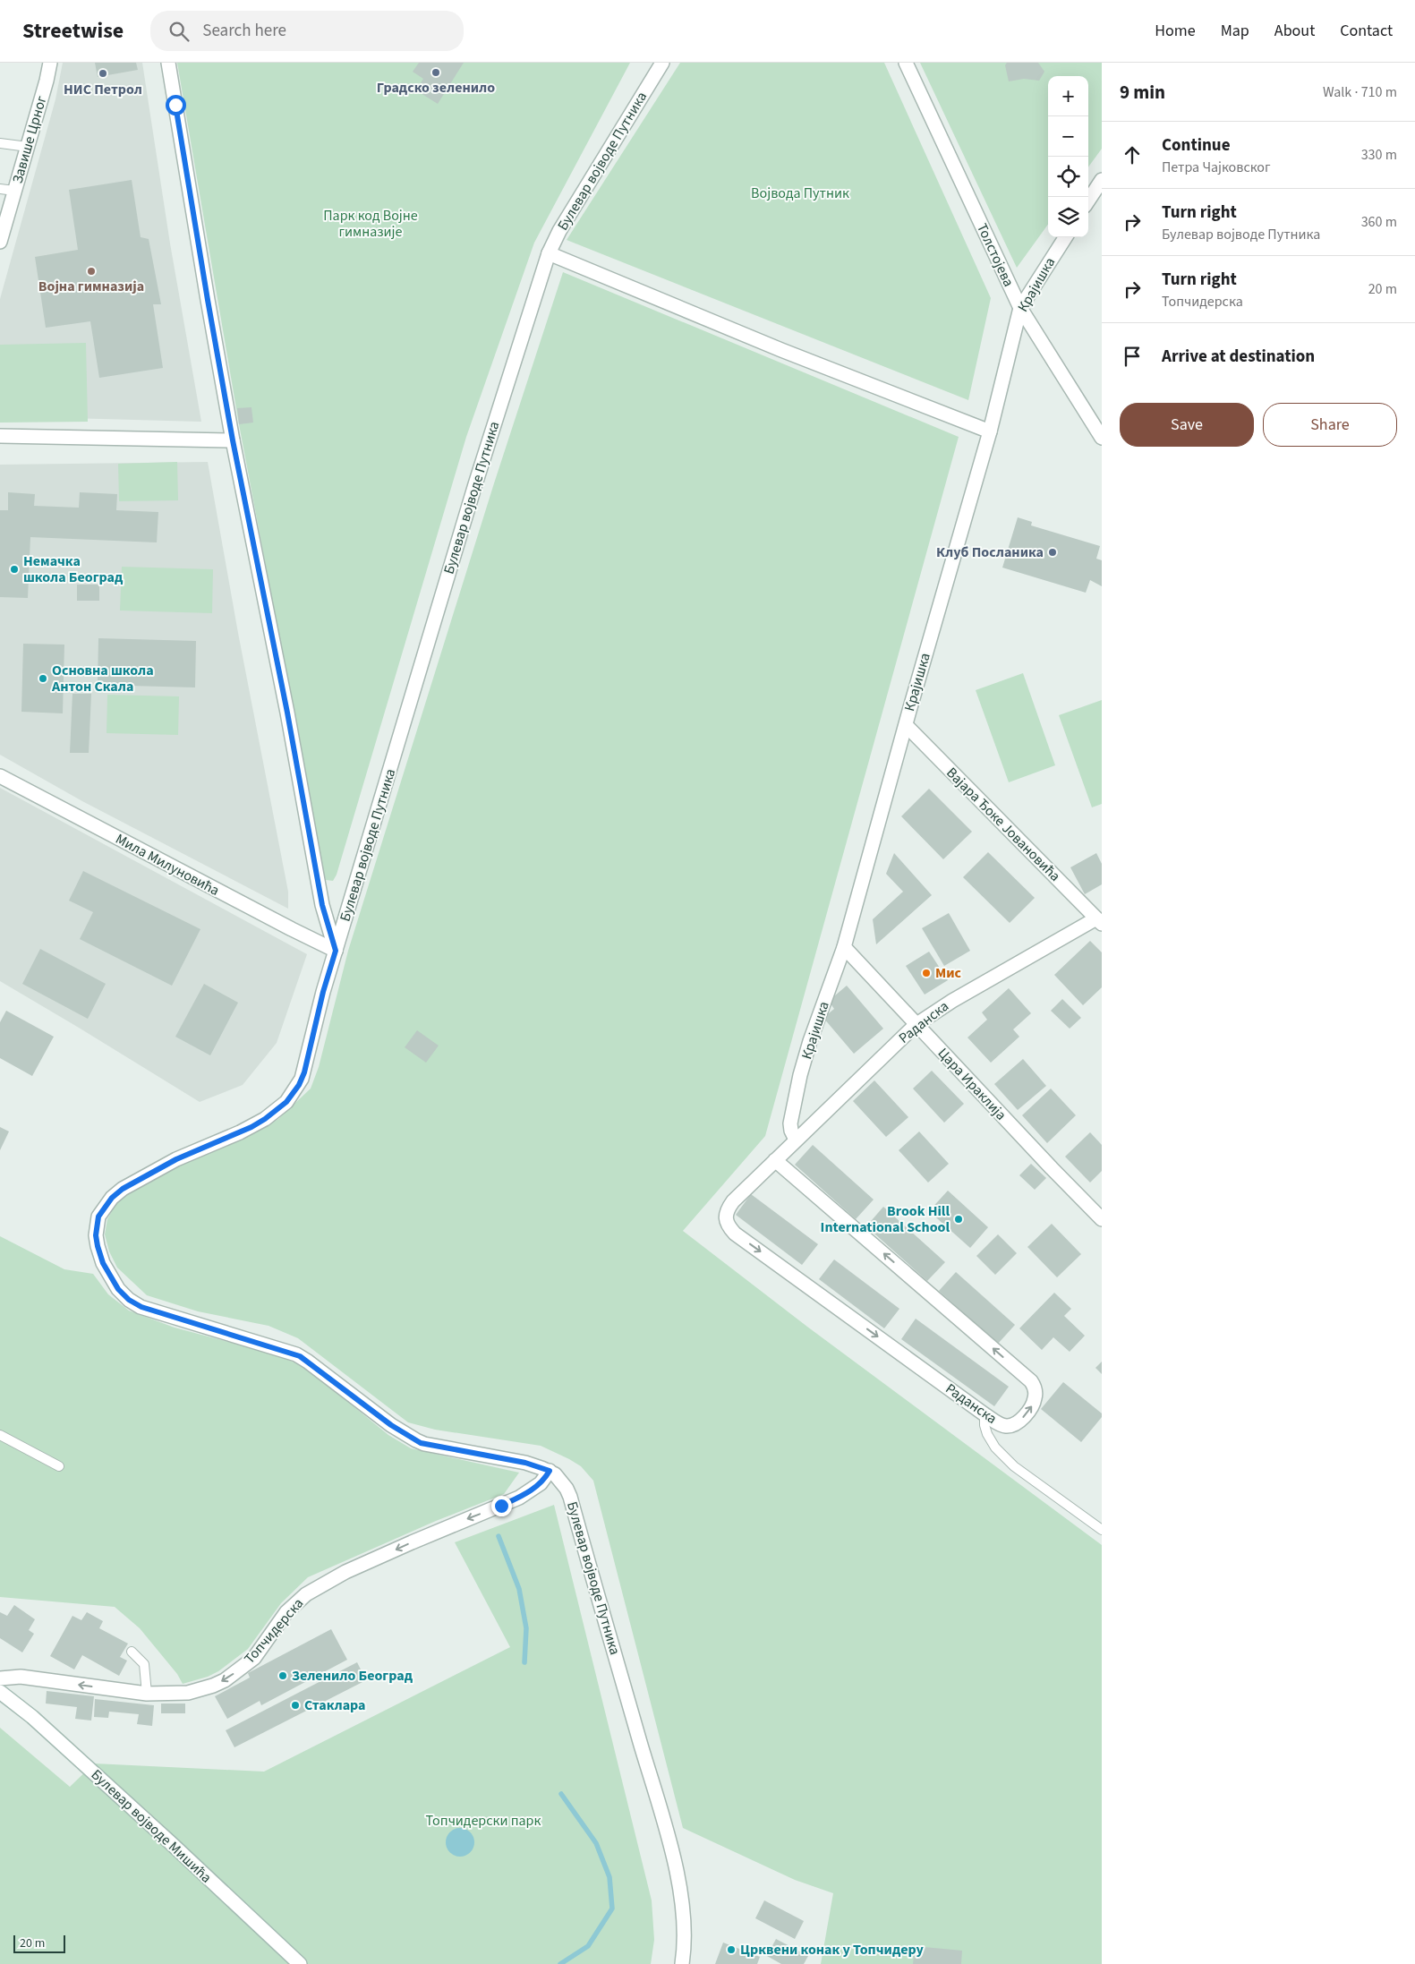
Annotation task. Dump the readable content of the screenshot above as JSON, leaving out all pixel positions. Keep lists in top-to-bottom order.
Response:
{
  "streets": {
    "street": [
      "Завише Црног",
      "Булевар војводе Путника",
      "Толстојева",
      "Крајишка",
      "Вајара Ђоке Јовановића",
      "Мила Милуновића",
      "Раданска",
      "Цара Ираклија",
      "Топчидерска",
      "Булевар војводе Мишића"
    ]
  },
  "crossings": [
    ["Булевар војводе Путника", "Мила Милуновића"],
    ["Булевар војводе Путника", "Топчидерска"],
    ["Толстојева", "Крајишка"],
    ["Крајишка", "Вајара Ђоке Јовановића"],
    ["Крајишка", "Раданска"],
    ["Крајишка", "Цара Ираклија"],
    ["Вајара Ђоке Јовановића", "Раданска"],
    ["Раданска", "Цара Ираклија"]
  ],
  "one_way": ["Топчидерска"],
  "parks": ["Војвода Путник", "Парк код Војне гимназије", "Топчидерски парк"],
  "places": [
    "Градско зеленило",
    "НИС Петрол",
    "Војна гимназија",
    "Клуб Посланика",
    "Немачка школа Београд",
    "Основна школа Антон Скала",
    "Мис",
    "Brook Hill International School",
    "Зеленило Београд",
    "Стаклара",
    "Црквени конак у Топчидеру"
  ],
  "scale_bar": "20 m",
  "page": {
    "header": "Streetwise",
    "search": "Search here",
    "nav": [
      "Home",
      "Map",
      "About",
      "Contact"
    ],
    "heading": ["9 min", "Walk · 710 m"],
    "map_buttons": ["+", "−"],
    "list": [
      ["Continue", "Петра Чајковског", "330 m"],
      ["Turn right", "Булевар војводе Путника", "360 m"],
      ["Turn right", "Топчидерска", "20 m"],
      "Arrive at destination"
    ],
    "buttons": ["Save", "Share"],
    "scale": "20 m"
  }
}
